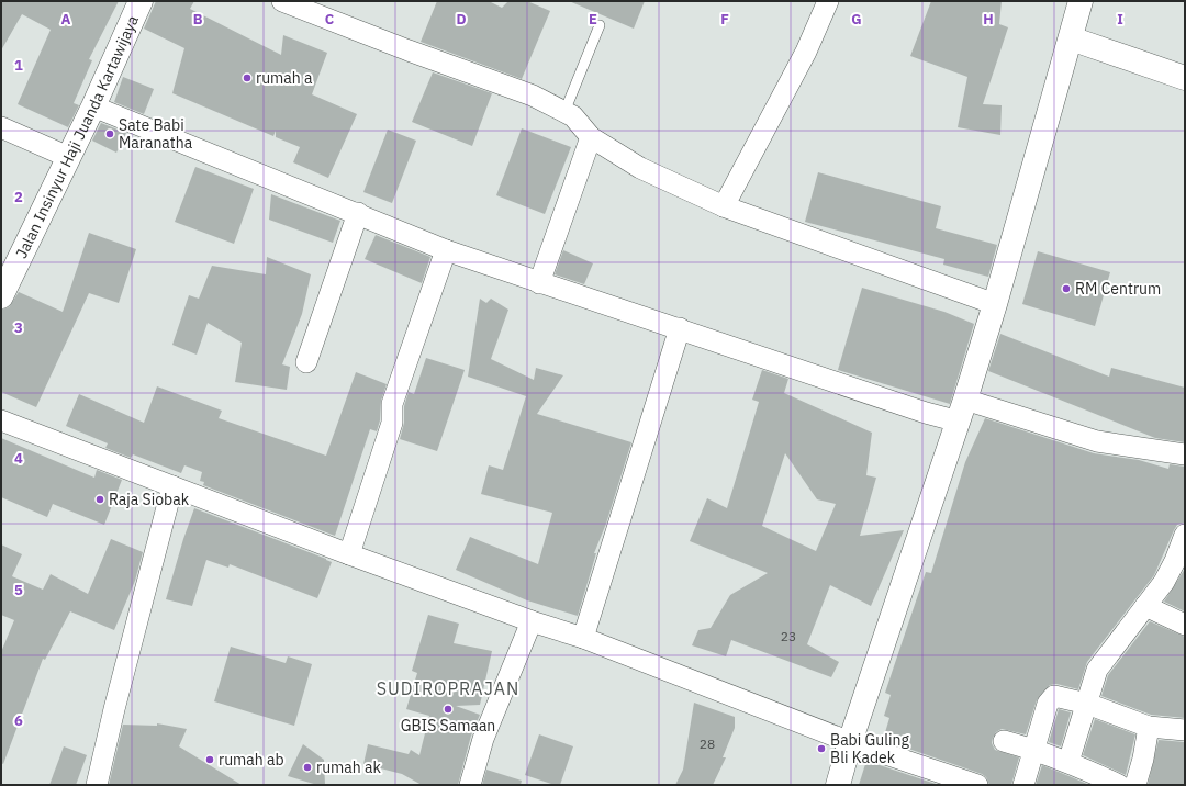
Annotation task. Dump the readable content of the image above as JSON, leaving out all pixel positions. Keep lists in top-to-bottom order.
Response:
{
  "streets": {
    "main road": ["Jalan Insinyur Haji Juanda Kartawijaya"]
  },
  "districts": ["SUDIROPRAJAN"],
  "places": [
    "rumah a",
    "Sate Babi Maranatha",
    "RM Centrum",
    "Raja Siobak",
    "GBIS Samaan",
    "Babi Guling Bli Kadek",
    "rumah ab",
    "rumah ak"
  ],
  "house_numbers": ["23", "28"],
  "grid": {
    "columns": [
      "A",
      "B",
      "C",
      "D",
      "E",
      "F",
      "G",
      "H",
      "I"
    ],
    "rows": [
      "1",
      "2",
      "3",
      "4",
      "5",
      "6"
    ]
  }
}
